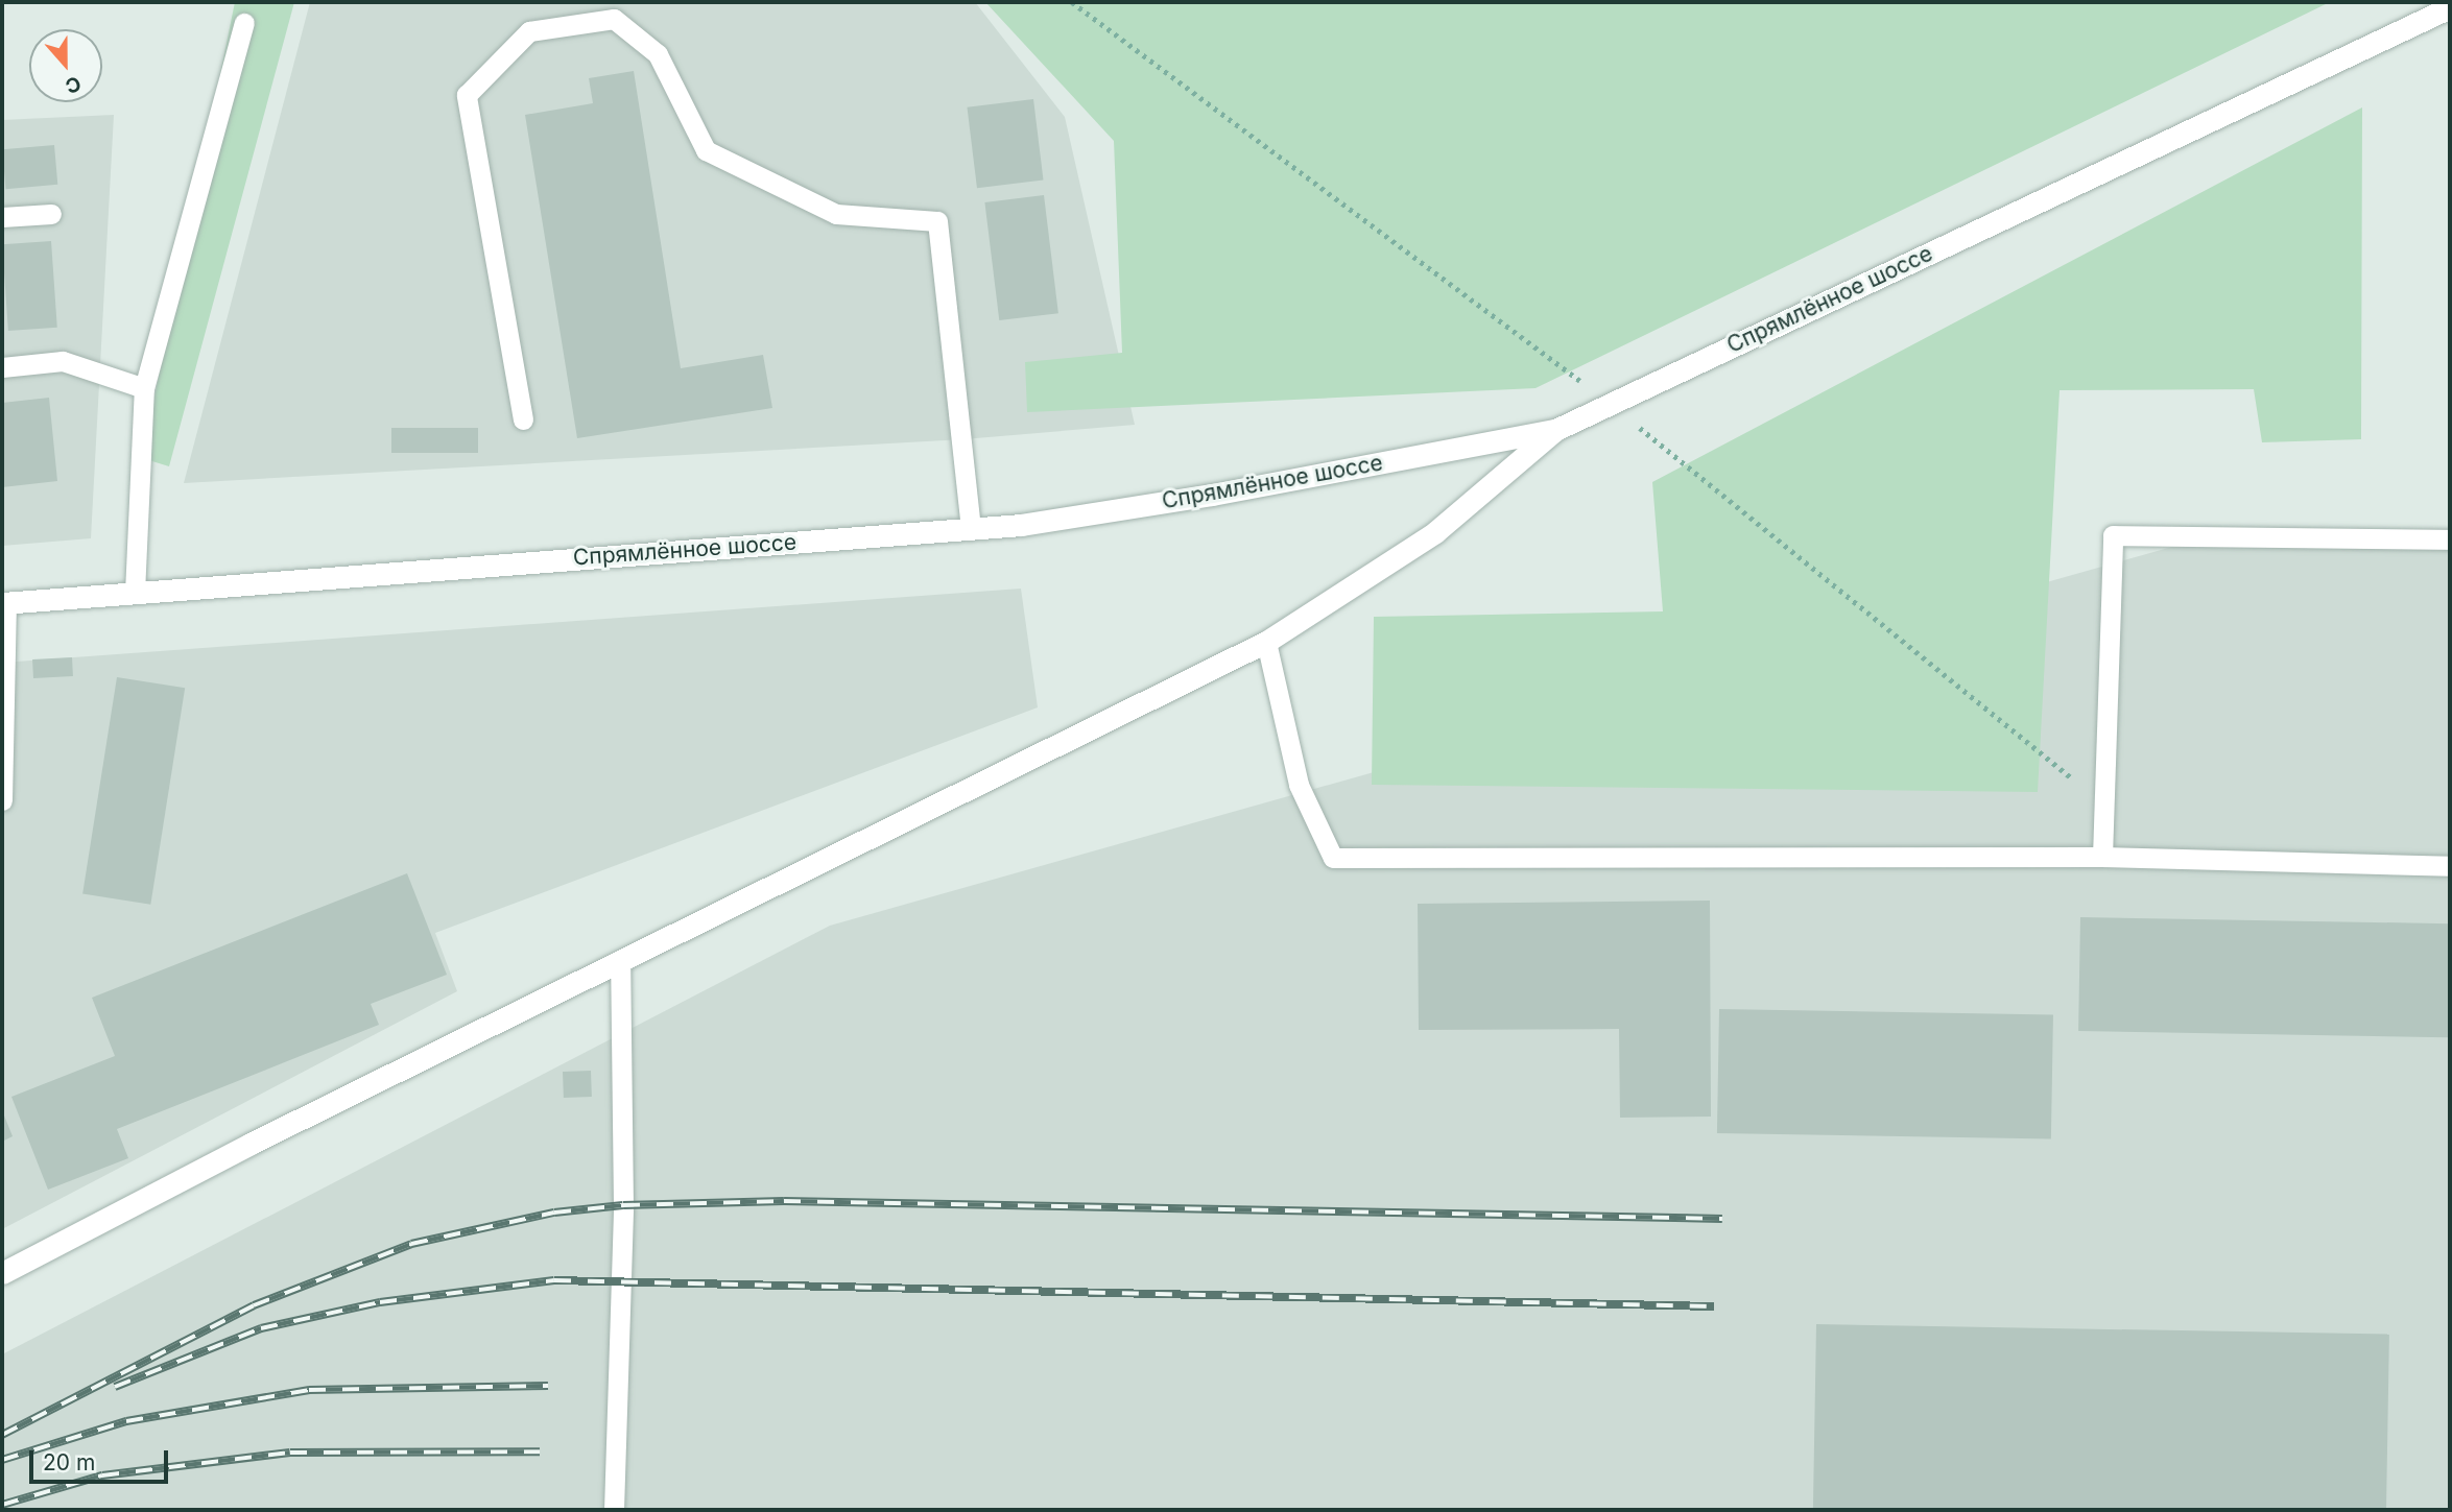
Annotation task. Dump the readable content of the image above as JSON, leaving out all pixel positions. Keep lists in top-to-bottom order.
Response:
{
  "streets": {
    "main road": ["Спрямлённое шоссе"]
  },
  "scale_bar": "20 m",
  "north": "bottom"
}
